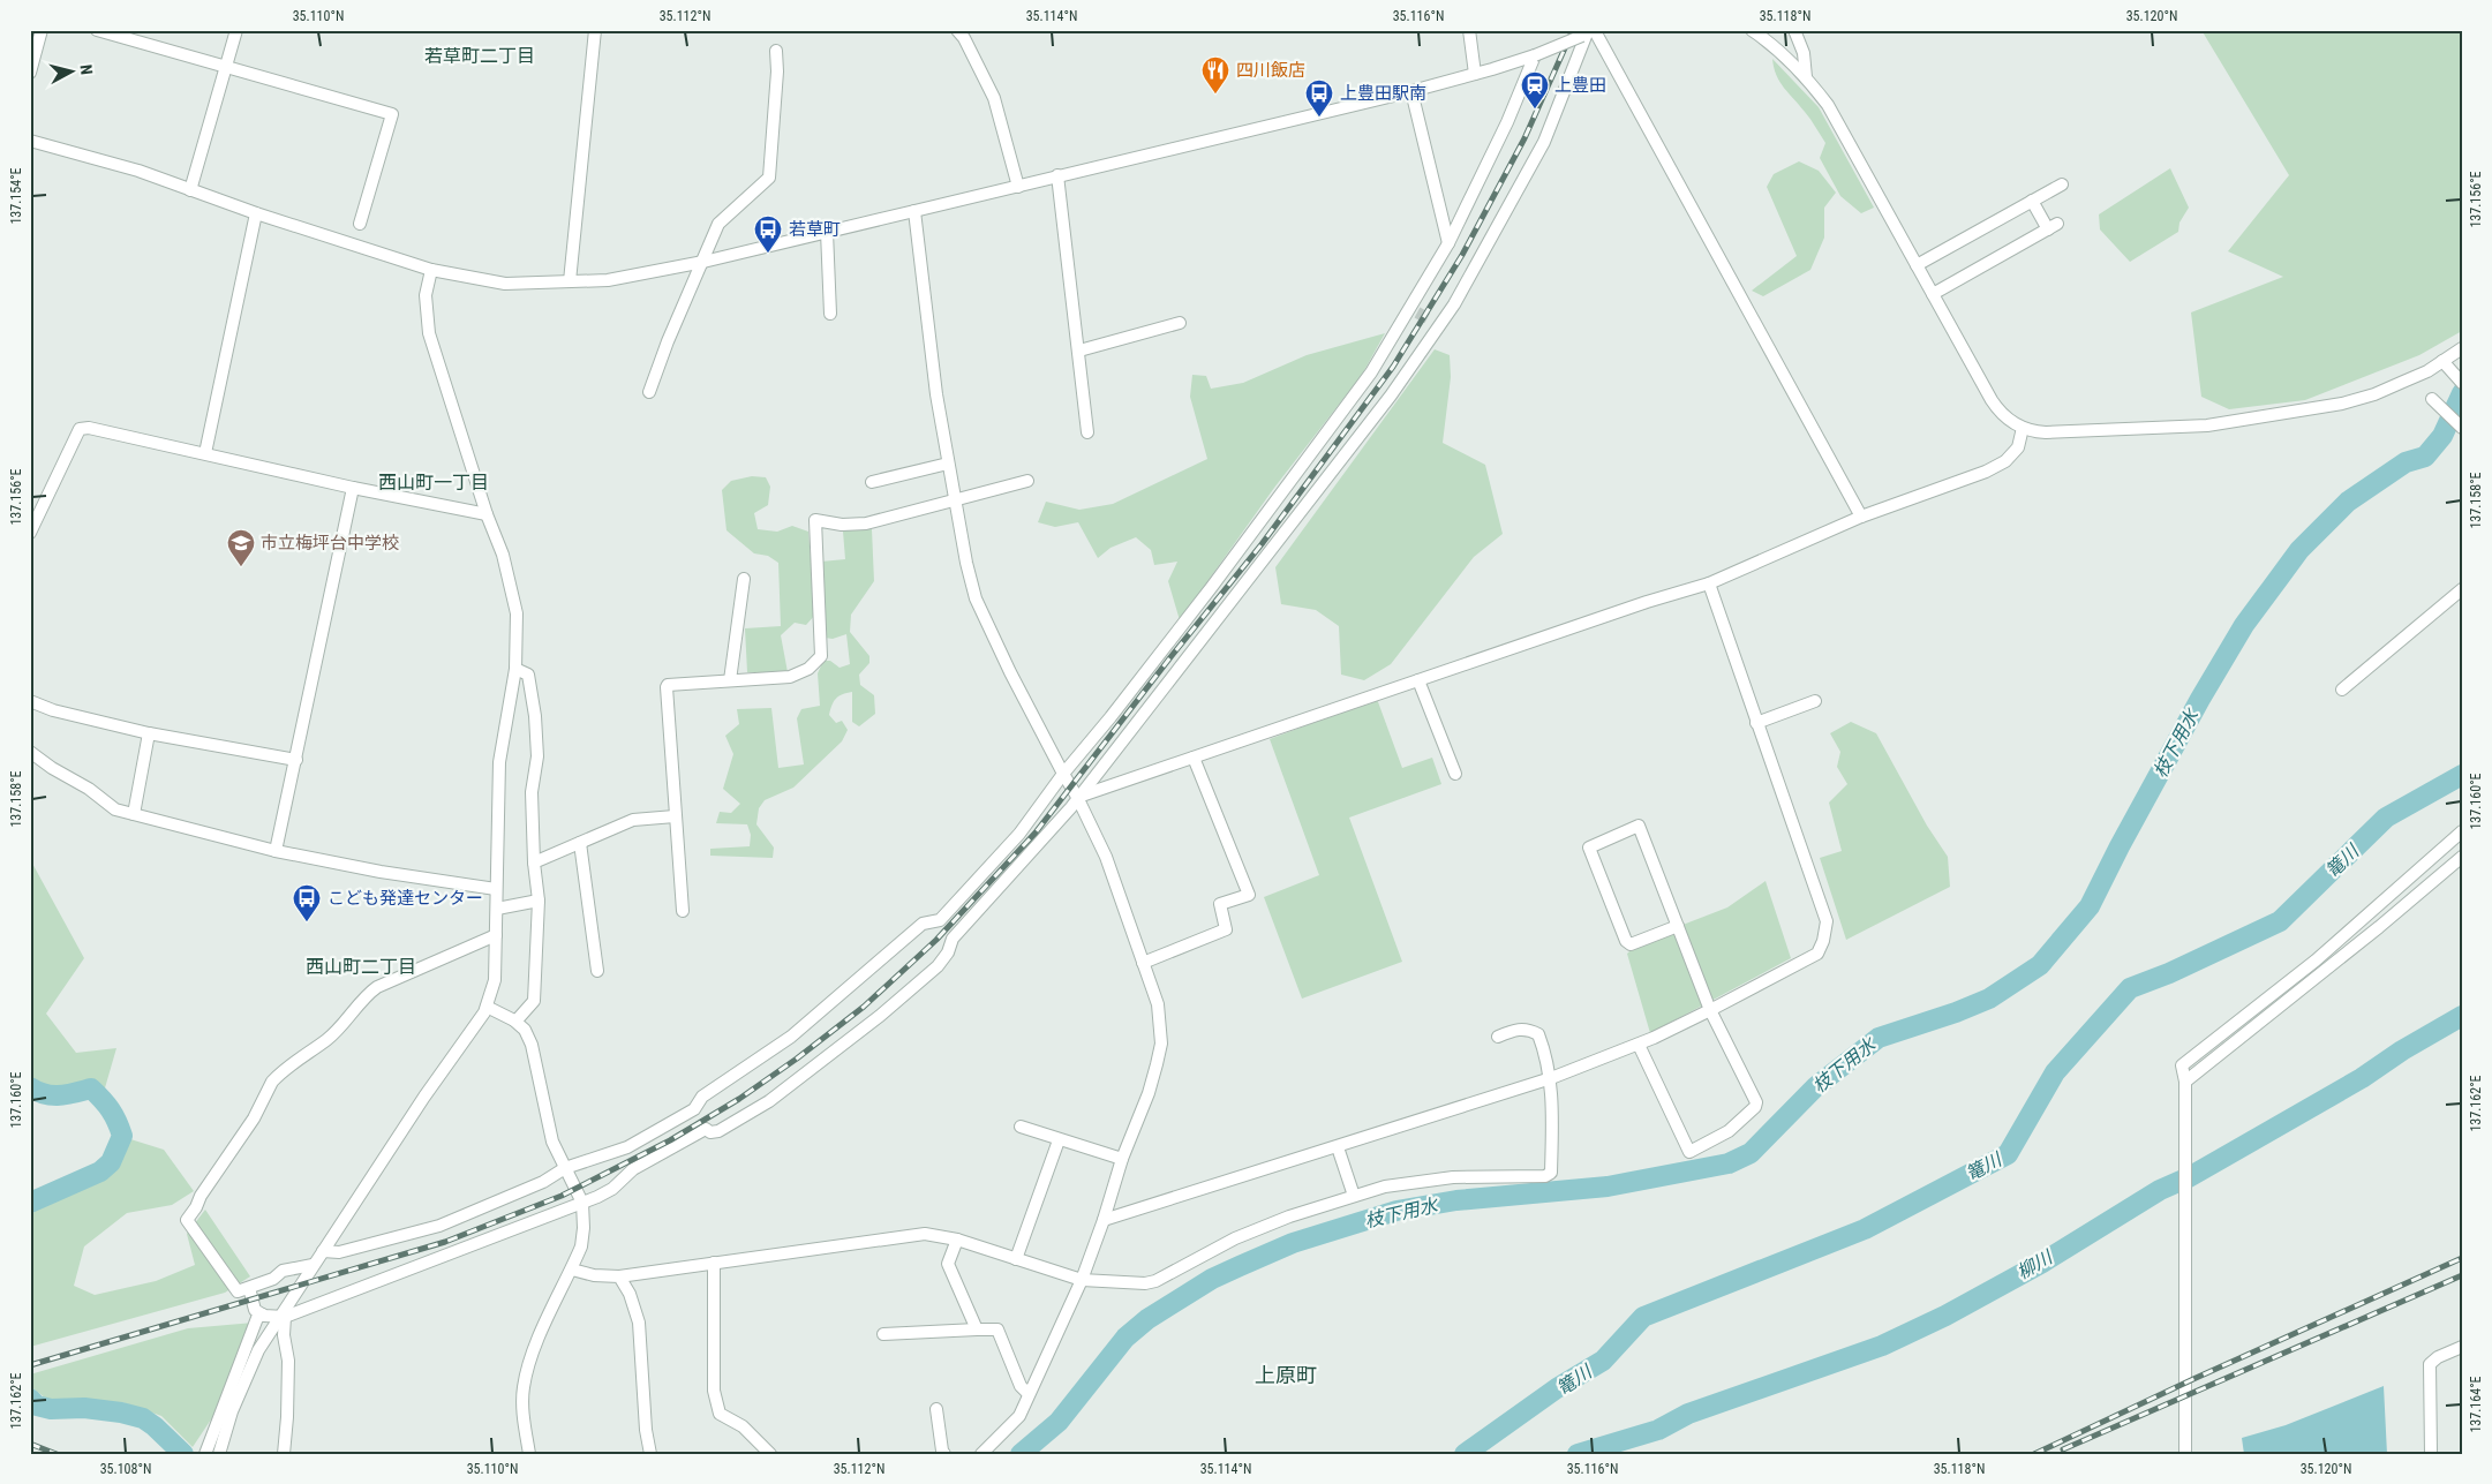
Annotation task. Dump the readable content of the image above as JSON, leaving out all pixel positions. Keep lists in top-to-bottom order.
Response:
{
  "districts": [
    "若草町二丁目",
    "西山町一丁目",
    "西山町二丁目",
    "上原町"
  ],
  "water": ["枝下用水", "篭川", "柳川"],
  "places": {
    "restaurant": ["四川飯店"],
    "station": ["上豊田"],
    "bus stop": ["上豊田駅南", "若草町", "こども発達センター"],
    "school or university": ["市立梅坪台中学校"]
  },
  "north": "right",
  "coordinates": [
    "35.110°N",
    "35.112°N",
    "35.114°N",
    "35.116°N",
    "35.118°N",
    "35.120°N",
    "137.154°E",
    "137.156°E",
    "137.158°E",
    "137.160°E",
    "137.162°E",
    "137.164°E",
    "35.108°N"
  ]
}
